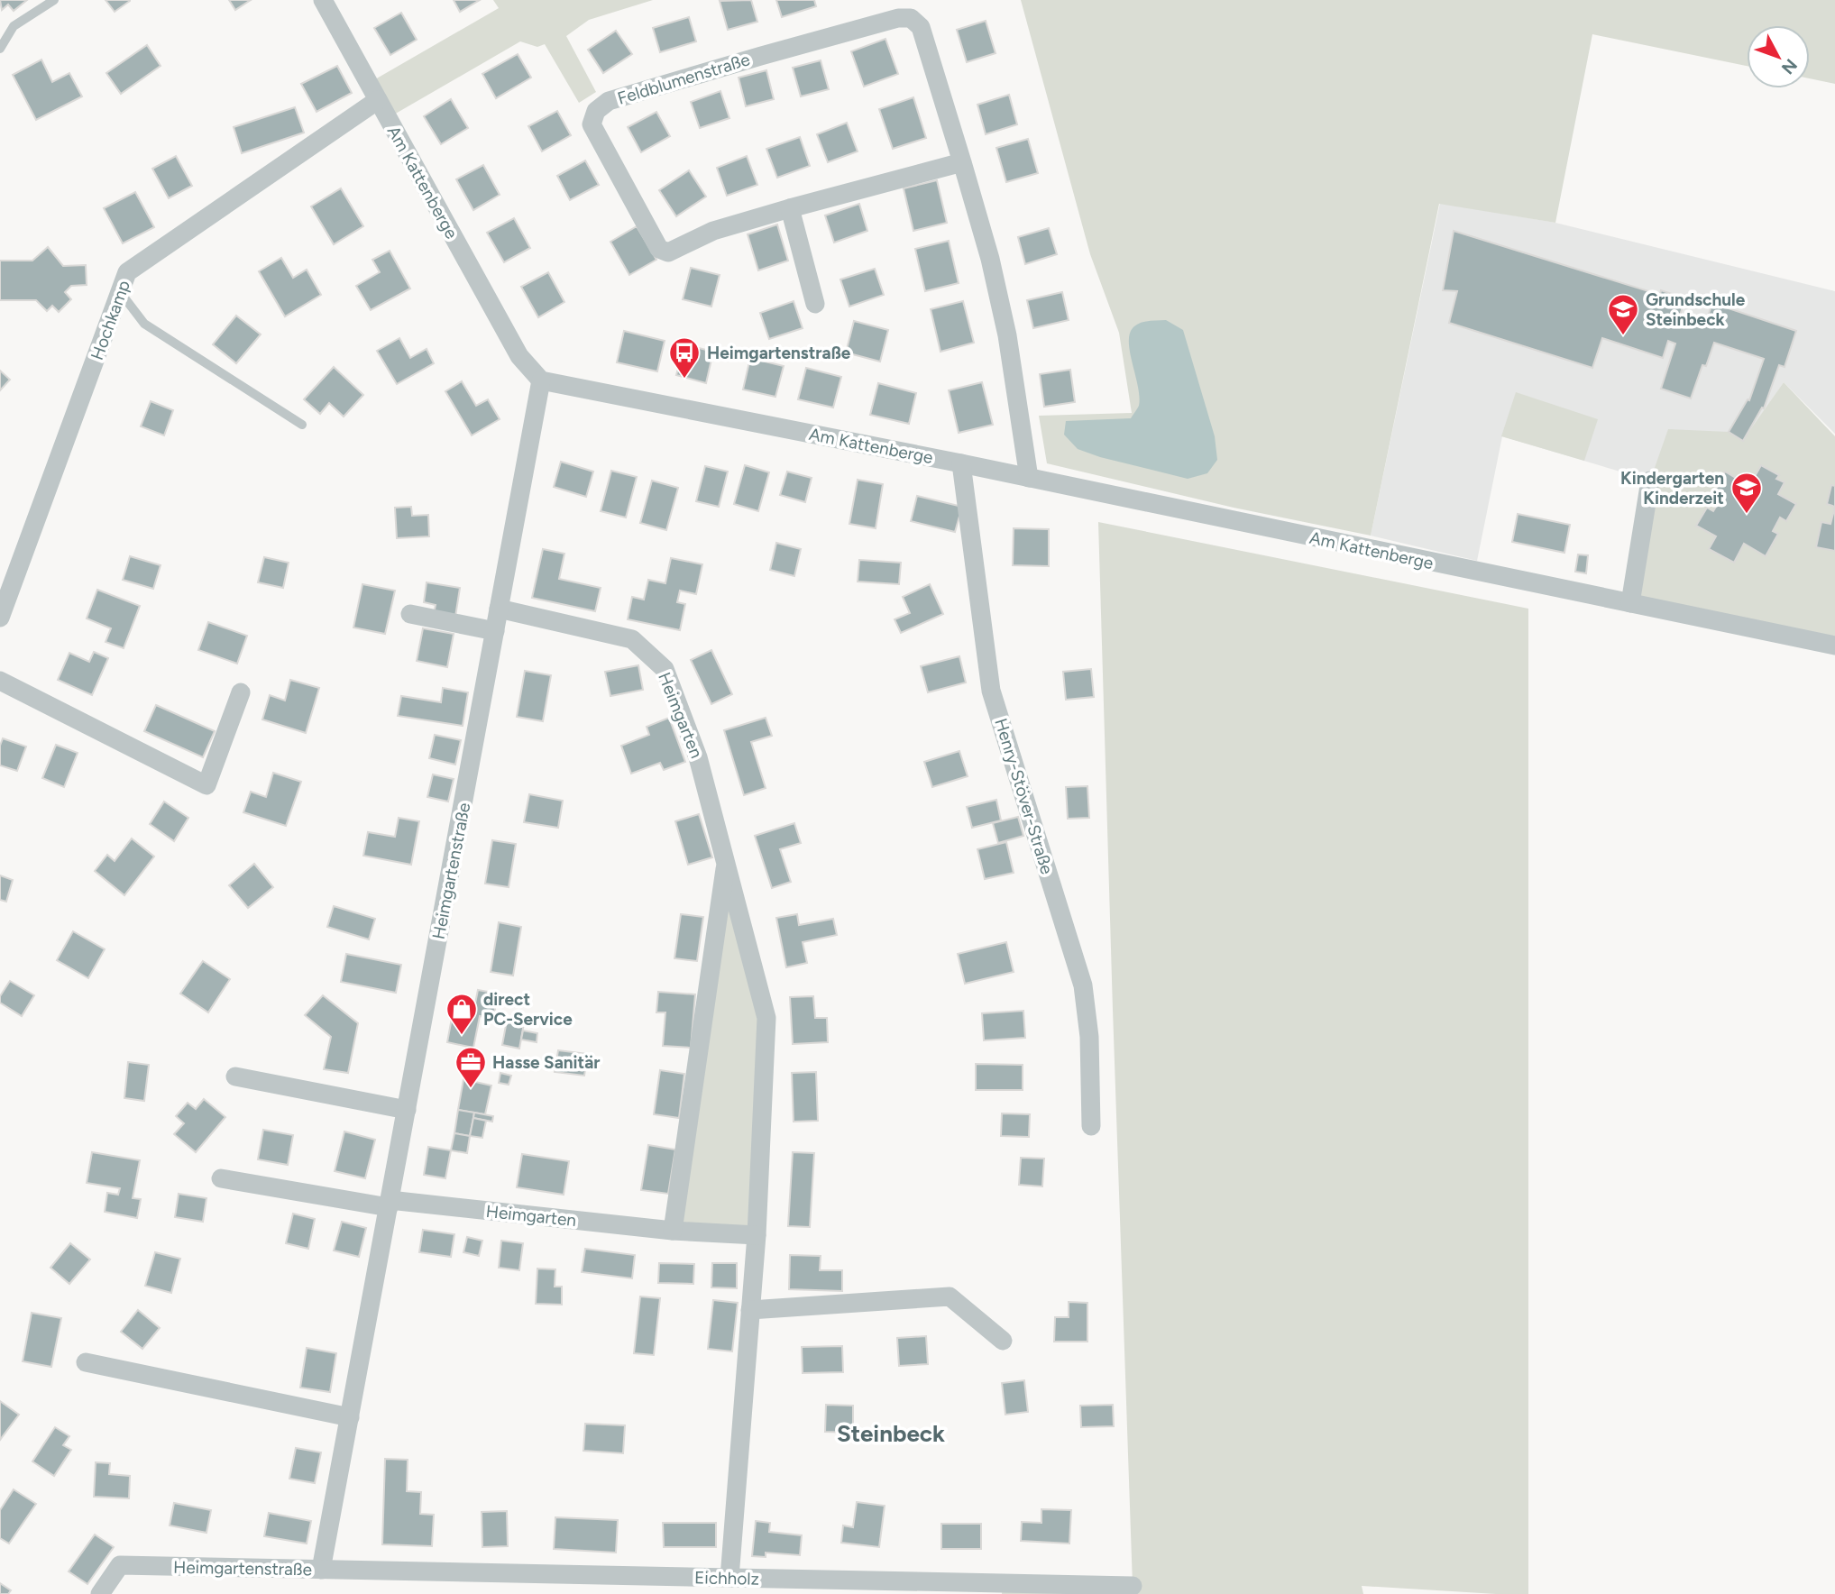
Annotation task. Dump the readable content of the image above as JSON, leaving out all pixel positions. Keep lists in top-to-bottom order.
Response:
{
  "streets": {
    "street": [
      "Feldblumenstraße",
      "Am Kattenberge",
      "Hochkamp",
      "Heimgarten",
      "Henry-Stöver-Straße",
      "Heimgartenstraße",
      "Eichholz"
    ]
  },
  "crossings": [
    ["Feldblumenstraße", "Am Kattenberge"],
    ["Am Kattenberge", "Hochkamp"],
    ["Am Kattenberge", "Henry-Stöver-Straße"],
    ["Am Kattenberge", "Heimgartenstraße"],
    ["Heimgarten", "Heimgartenstraße"],
    ["Heimgarten", "Eichholz"],
    ["Heimgartenstraße", "Eichholz"]
  ],
  "districts": ["Steinbeck"],
  "places": {
    "school or university": ["Grundschule Steinbeck", "Kindergarten Kinderzeit"],
    "bus stop": ["Heimgartenstraße"],
    "shop": ["direct PC-Service"],
    "office": ["Hasse Sanitär"]
  },
  "north": "bottom right"
}
